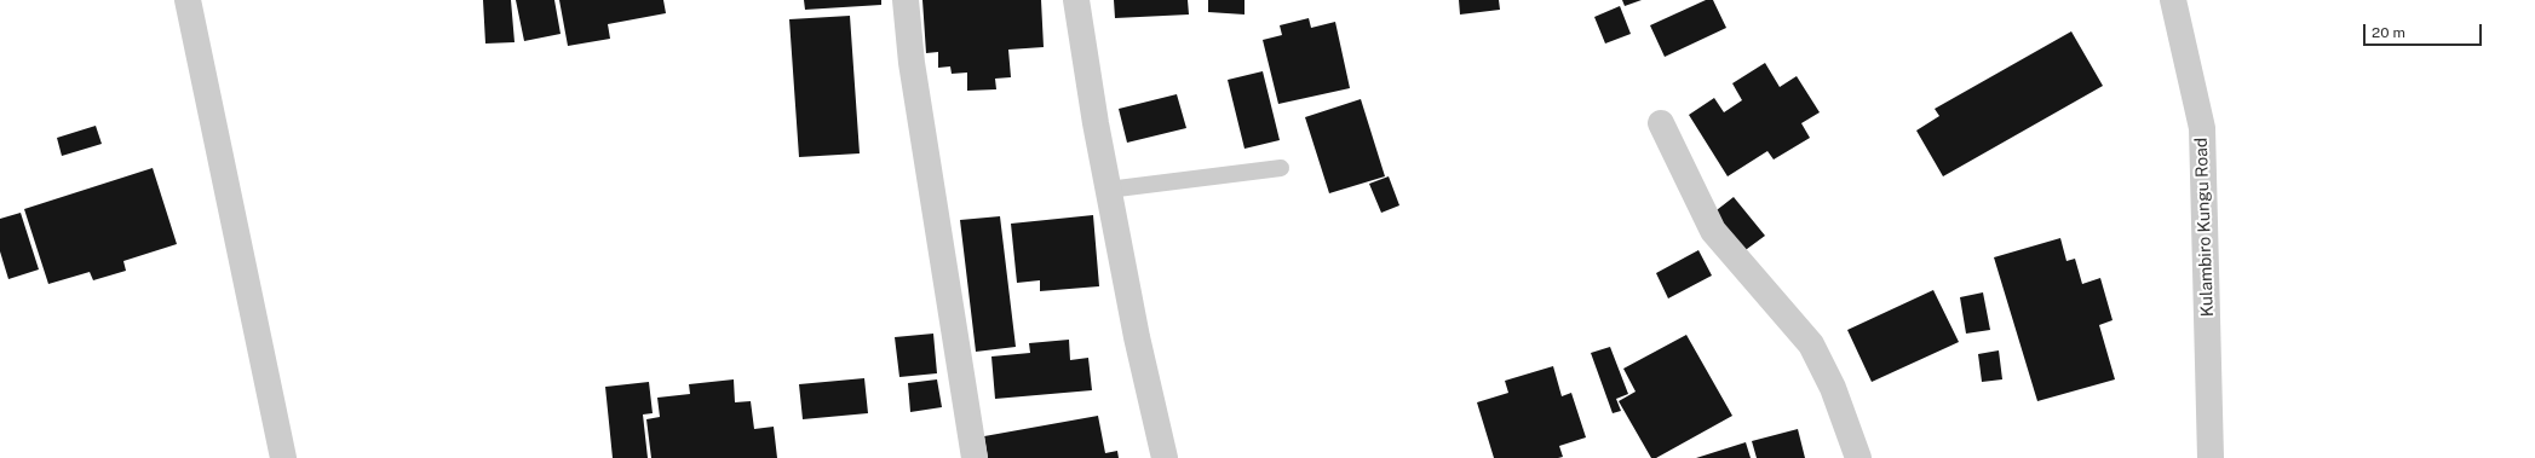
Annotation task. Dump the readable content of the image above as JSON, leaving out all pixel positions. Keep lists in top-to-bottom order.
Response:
{
  "streets": {
    "street": ["Kulambiro Kungu Road"]
  },
  "scale_bar": "20 m"
}
